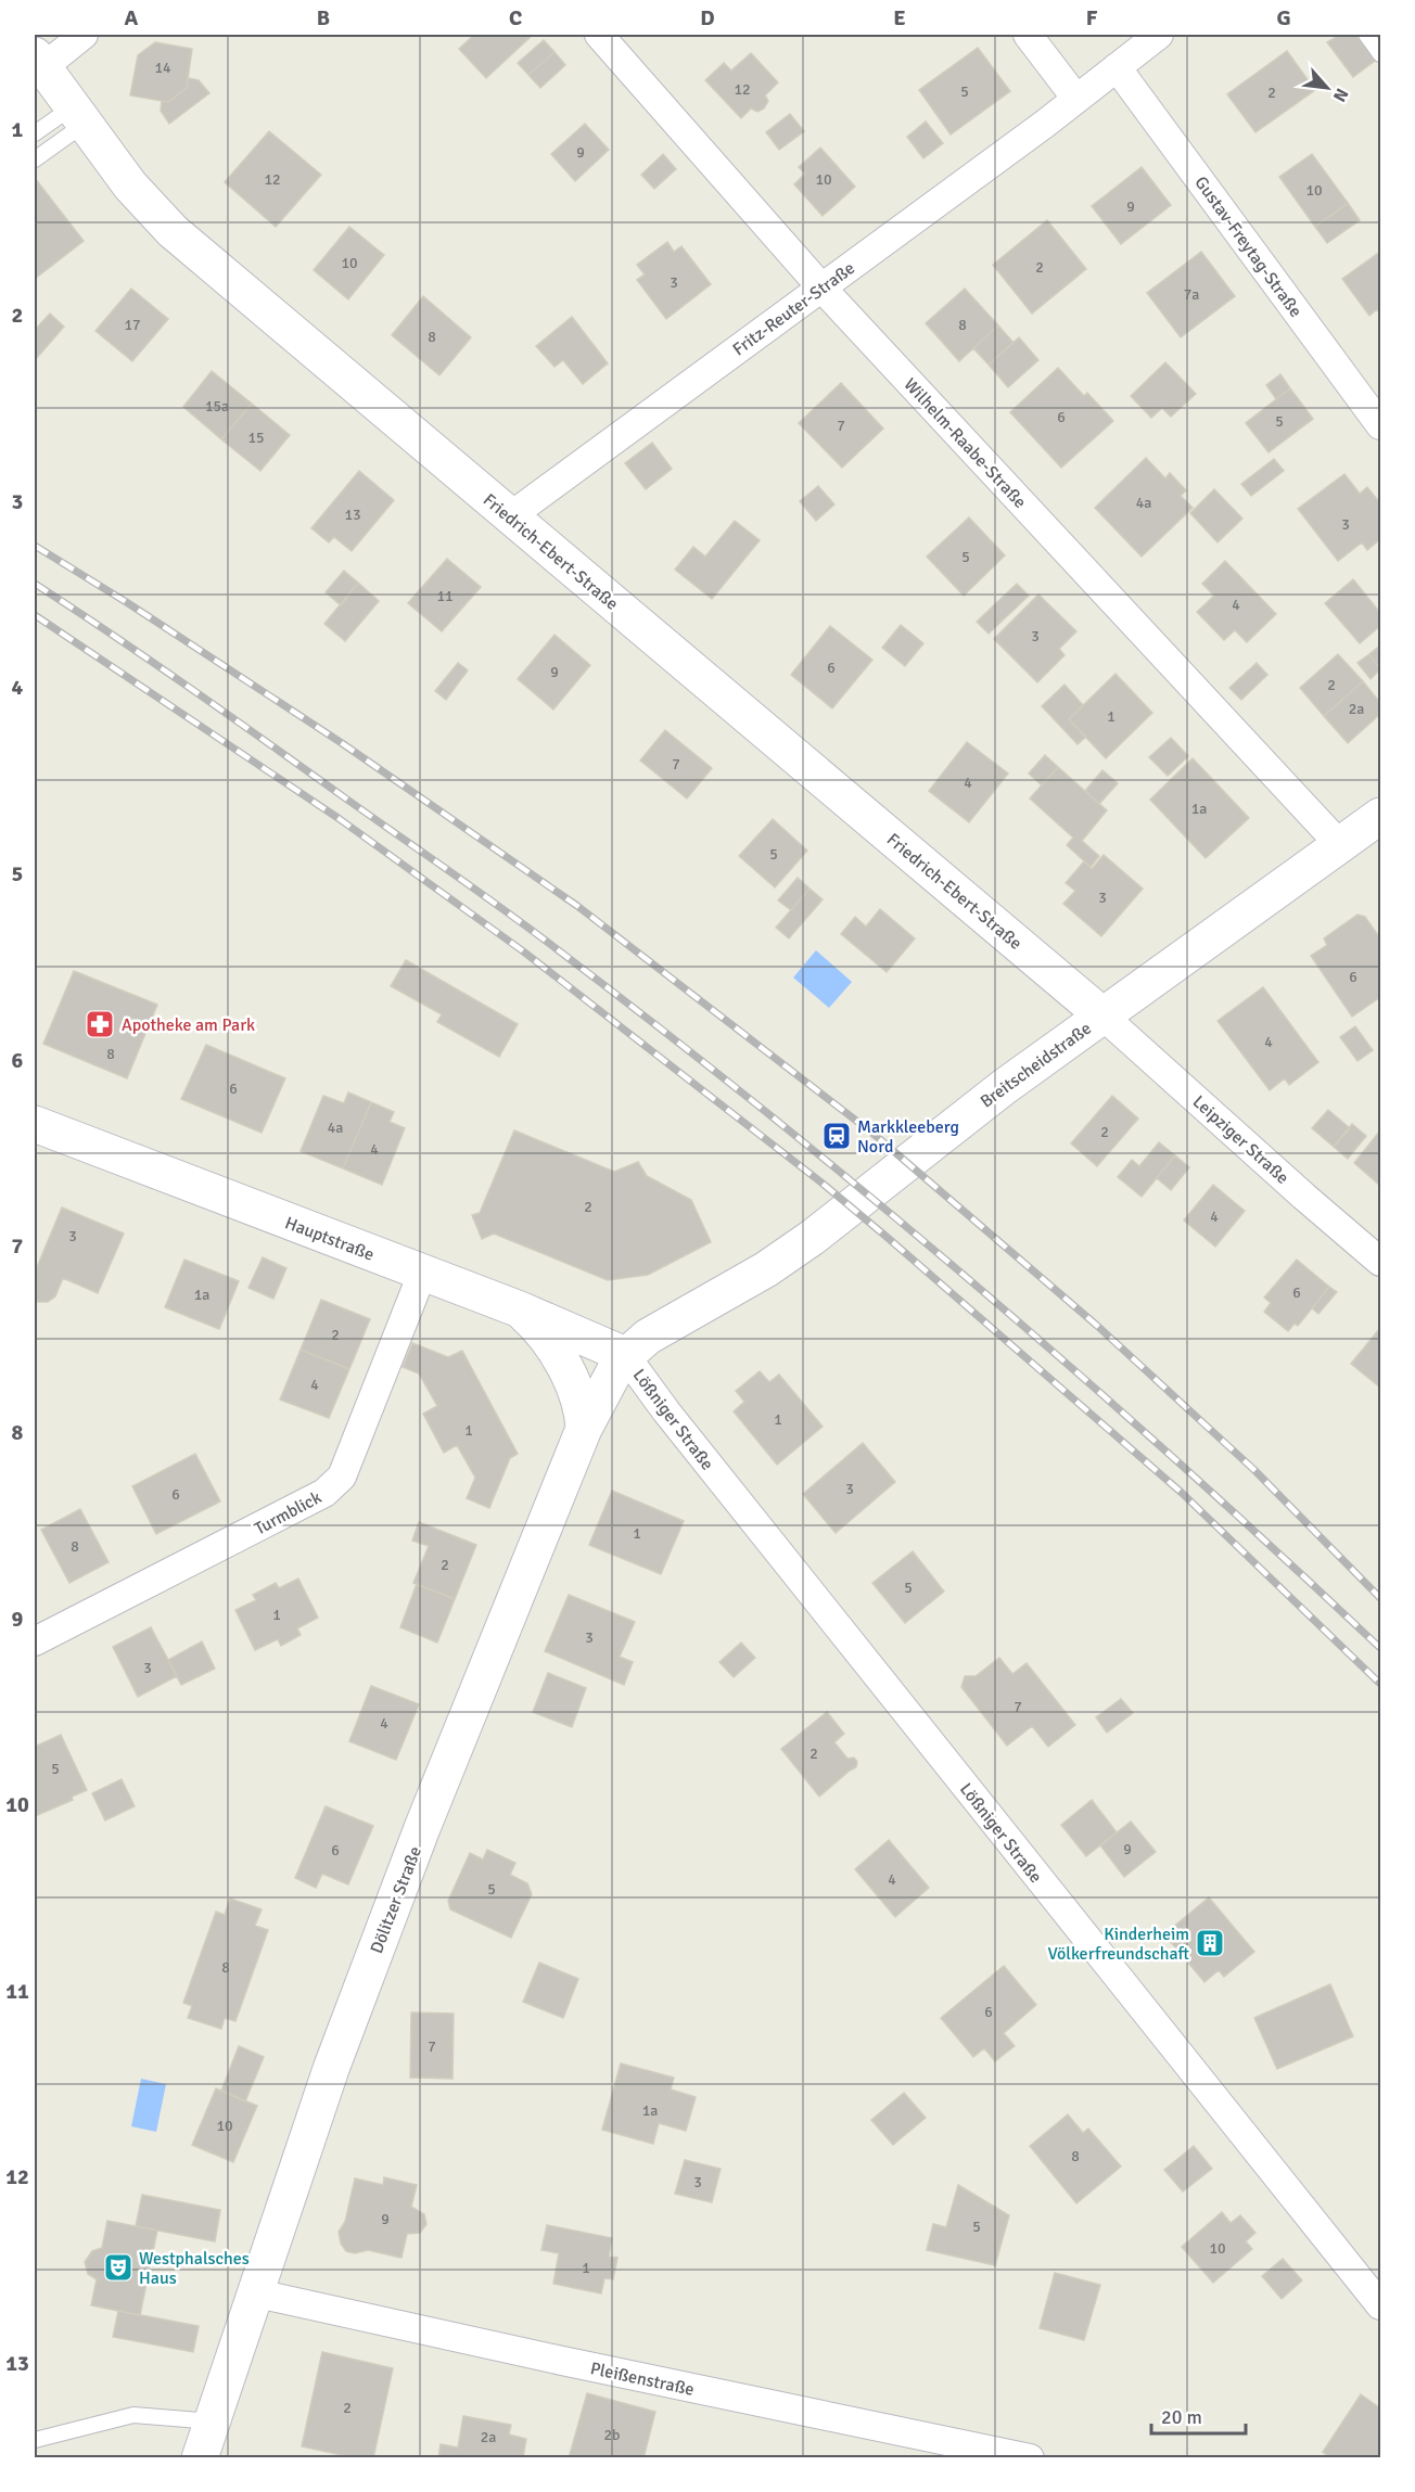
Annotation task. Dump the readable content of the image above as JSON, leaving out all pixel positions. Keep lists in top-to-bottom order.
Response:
{
  "streets": {
    "main road": [
      "Friedrich-Ebert-Straße",
      "Breitscheidstraße",
      "Hauptstraße",
      "Dölitzer Straße"
    ],
    "street": [
      "Gustav-Freytag-Straße",
      "Fritz-Reuter-Straße",
      "Wilhelm-Raabe-Straße",
      "Leipziger Straße",
      "Lößniger Straße",
      "Turmblick",
      "Pleißenstraße"
    ]
  },
  "crossings": [
    ["Gustav-Freytag-Straße", "Fritz-Reuter-Straße"],
    ["Fritz-Reuter-Straße", "Wilhelm-Raabe-Straße"],
    ["Fritz-Reuter-Straße", "Friedrich-Ebert-Straße"],
    ["Wilhelm-Raabe-Straße", "Breitscheidstraße"],
    ["Friedrich-Ebert-Straße", "Breitscheidstraße"],
    ["Friedrich-Ebert-Straße", "Leipziger Straße"],
    ["Breitscheidstraße", "Leipziger Straße"],
    ["Breitscheidstraße", "Hauptstraße"],
    ["Breitscheidstraße", "Lößniger Straße"],
    ["Breitscheidstraße", "Dölitzer Straße"],
    ["Hauptstraße", "Lößniger Straße"],
    ["Hauptstraße", "Turmblick"],
    ["Hauptstraße", "Dölitzer Straße"],
    ["Lößniger Straße", "Dölitzer Straße"],
    ["Dölitzer Straße", "Pleißenstraße"]
  ],
  "places": {
    "pharmacy": ["Apotheke am Park"],
    "station": ["Markkleeberg Nord"],
    "building": ["Kinderheim Völkerfreundschaft"],
    "theatre": ["Westphalsches Haus"]
  },
  "house_numbers": [
    "14",
    "12",
    "5",
    "2",
    "9",
    "12",
    "10",
    "10",
    "9",
    "10",
    "2",
    "3",
    "7a",
    "17",
    "8",
    "8",
    "15a",
    "6",
    "5",
    "7",
    "15",
    "4a",
    "13",
    "3",
    "5",
    "11",
    "4",
    "3",
    "6",
    "9",
    "2",
    "2a",
    "1",
    "7",
    "4",
    "1a",
    "5",
    "3",
    "6",
    "4",
    "8",
    "6",
    "4a",
    "2",
    "4",
    "2",
    "4",
    "3",
    "6",
    "1a",
    "2",
    "4",
    "1",
    "1",
    "3",
    "6",
    "1",
    "8",
    "2",
    "5",
    "1",
    "3",
    "3",
    "7",
    "4",
    "2",
    "5",
    "9",
    "6",
    "4",
    "5",
    "8",
    "6",
    "7",
    "1a",
    "10",
    "8",
    "3",
    "9",
    "5",
    "10",
    "1",
    "2",
    "2b",
    "2a"
  ],
  "scale_bar": "20 m",
  "north": "bottom right",
  "grid": {
    "columns": [
      "A",
      "B",
      "C",
      "D",
      "E",
      "F",
      "G"
    ],
    "rows": [
      "1",
      "2",
      "3",
      "4",
      "5",
      "6",
      "7",
      "8",
      "9",
      "10",
      "11",
      "12",
      "13"
    ]
  }
}
